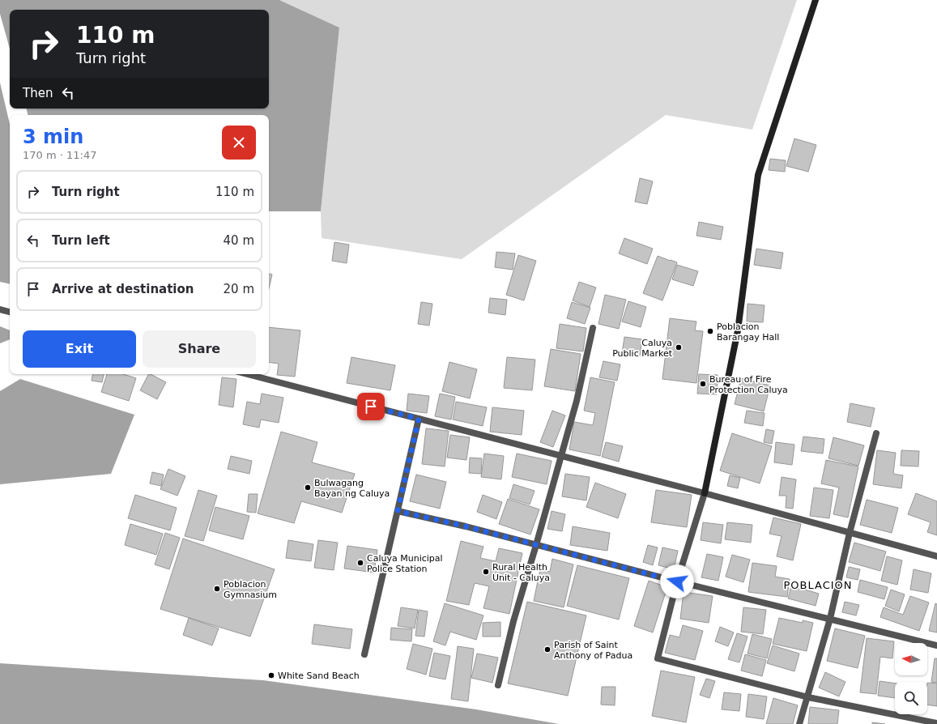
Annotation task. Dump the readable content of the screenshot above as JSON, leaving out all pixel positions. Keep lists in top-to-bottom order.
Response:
{
  "districts": ["POBLACION"],
  "places": [
    "Poblacion Barangay Hall",
    "Caluya Public Market",
    "Bureau of Fire Protection Caluya",
    "Bulwagang Bayan ng Caluya",
    "Caluya Municipal Police Station",
    "Rural Health Unit - Caluya",
    "Poblacion Gymnasium",
    "Parish of Saint Anthony of Padua",
    "White Sand Beach"
  ],
  "north": "left",
  "page": {
    "turn": ["110 m", "Turn right"],
    "then": "Then",
    "heading": ["3 min", "170 m · 11:47"],
    "list": [
      {
        "name": "Turn right",
        "value": "110 m"
      },
      {
        "name": "Turn left",
        "value": "40 m"
      },
      {
        "name": "Arrive at destination",
        "value": "20 m"
      }
    ],
    "buttons": ["Exit", "Share"]
  }
}
